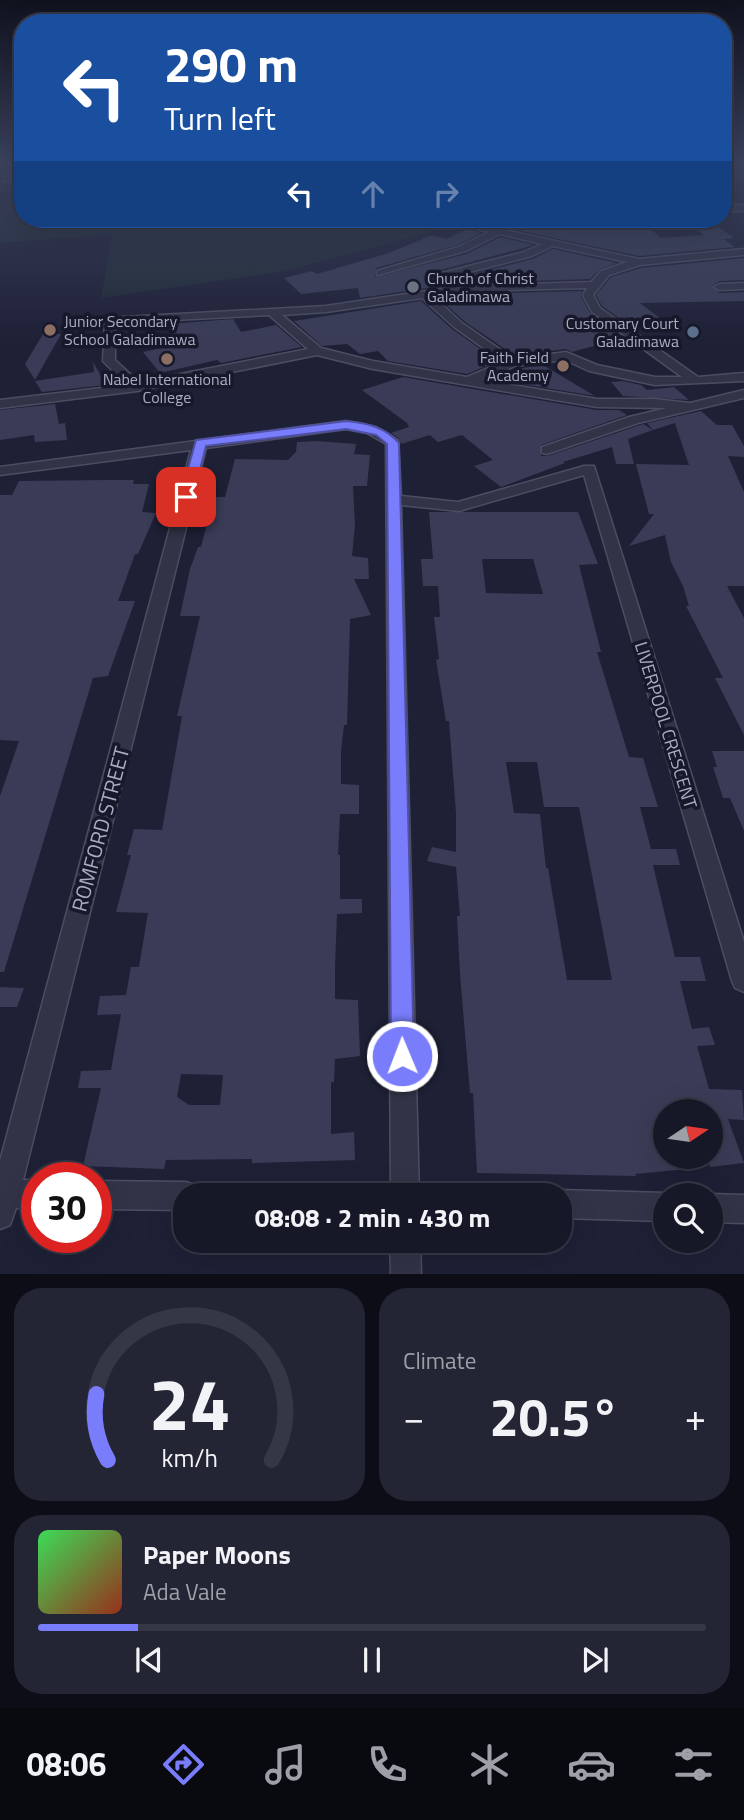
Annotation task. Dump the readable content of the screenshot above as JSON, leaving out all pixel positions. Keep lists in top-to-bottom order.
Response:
{
  "streets": {
    "street": ["LIVERPOOL CRESCENT", "ROMFORD STREET"]
  },
  "places": [
    "Church of Christ Galadimawa",
    "Junior Secondary School Galadimawa",
    "Customary Court Galadimawa",
    "Nabel International College",
    "Faith Field Academy"
  ],
  "north": "right",
  "page": {
    "turn": ["290 m", "Turn left"],
    "limit": "30",
    "trip": "08:08 · 2 min · 430 m",
    "tile": "Climate",
    "heat": ["−", "20.5°", "+"],
    "song": ["Paper Moons", "Ada Vale"],
    "tabs": "08:06",
    "gauge": ["24", "km/h"]
  }
}
